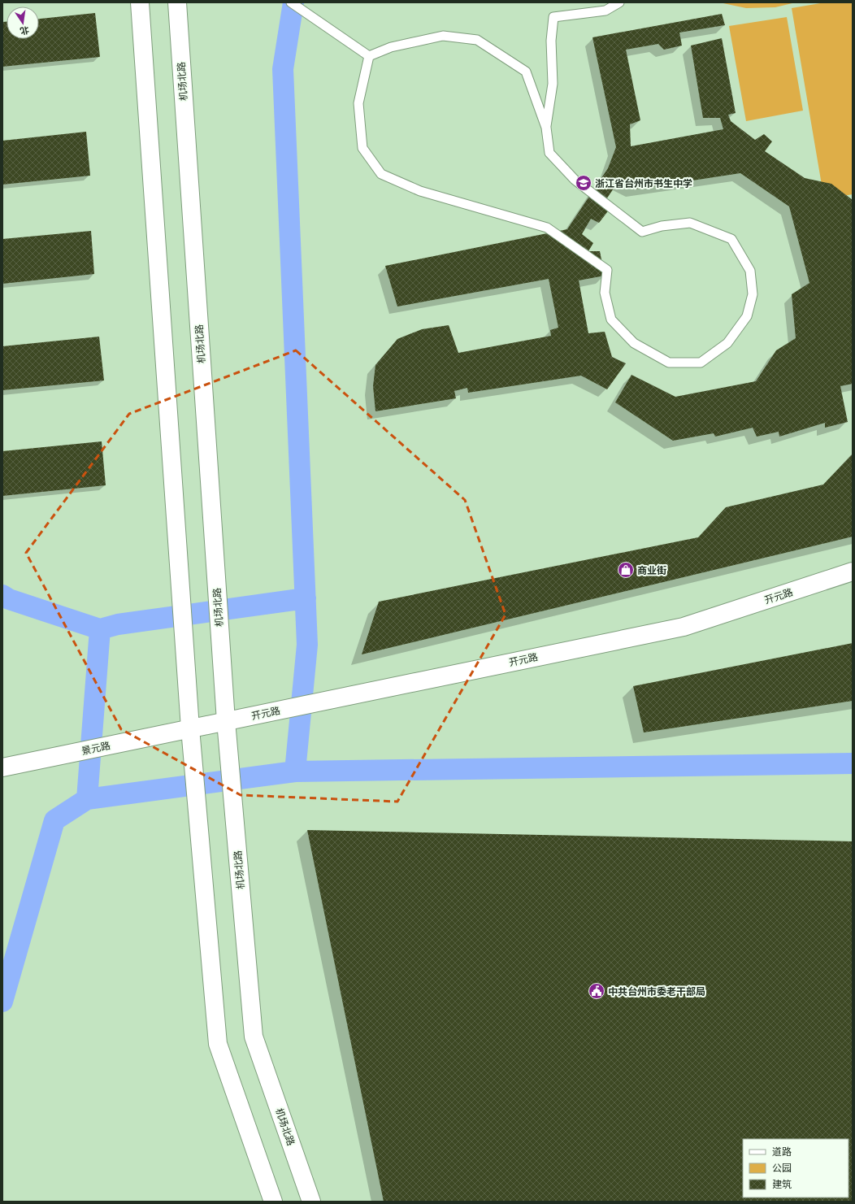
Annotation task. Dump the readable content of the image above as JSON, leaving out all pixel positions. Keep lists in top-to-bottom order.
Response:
{
  "streets": {
    "main road": ["机场北路", "开元路", "景元路"]
  },
  "crossings": [
    ["机场北路", "开元路"],
    ["开元路", "景元路"]
  ],
  "places": {
    "school or university": ["浙江省台州市书生中学"],
    "shop": ["商业街"],
    "public building": ["中共台州市委老干部局"]
  },
  "legend": ["道路", "公园", "建筑"],
  "north": "bottom"
}
